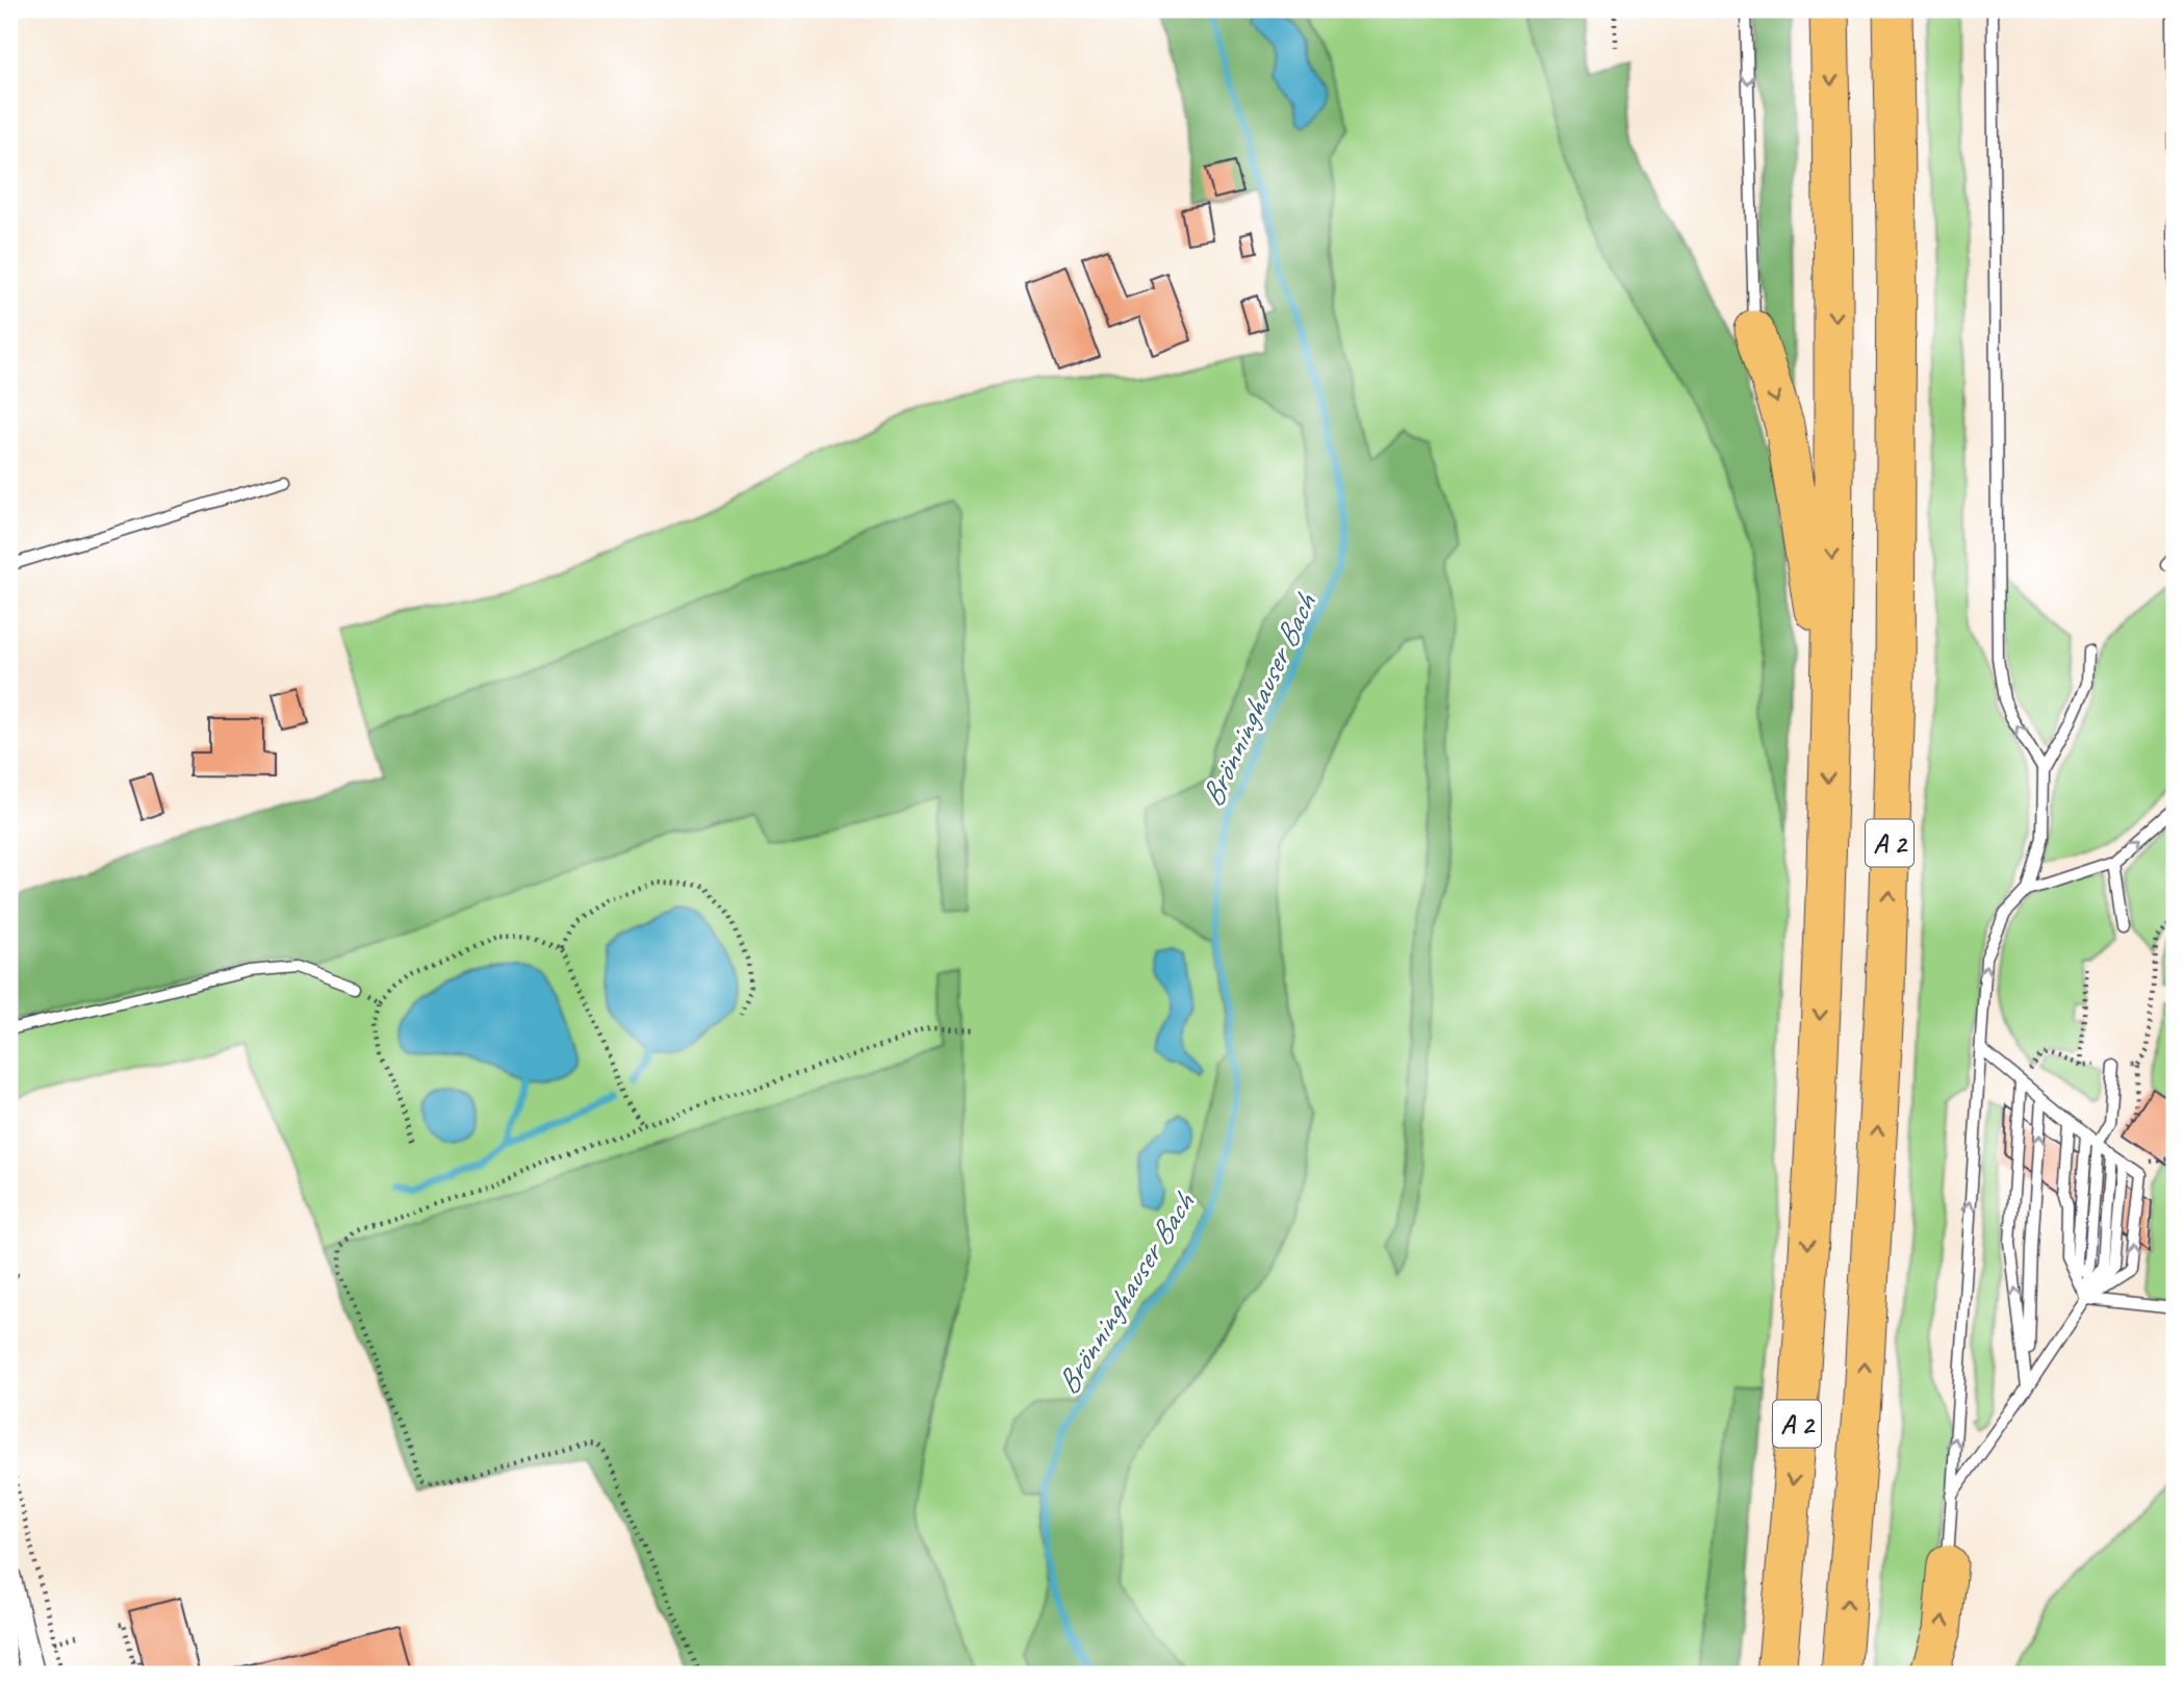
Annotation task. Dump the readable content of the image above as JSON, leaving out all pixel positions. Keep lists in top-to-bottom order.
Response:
{
  "streets": {
    "highway": ["A 2"]
  },
  "water": ["Brönninghauser Bach"]
}
